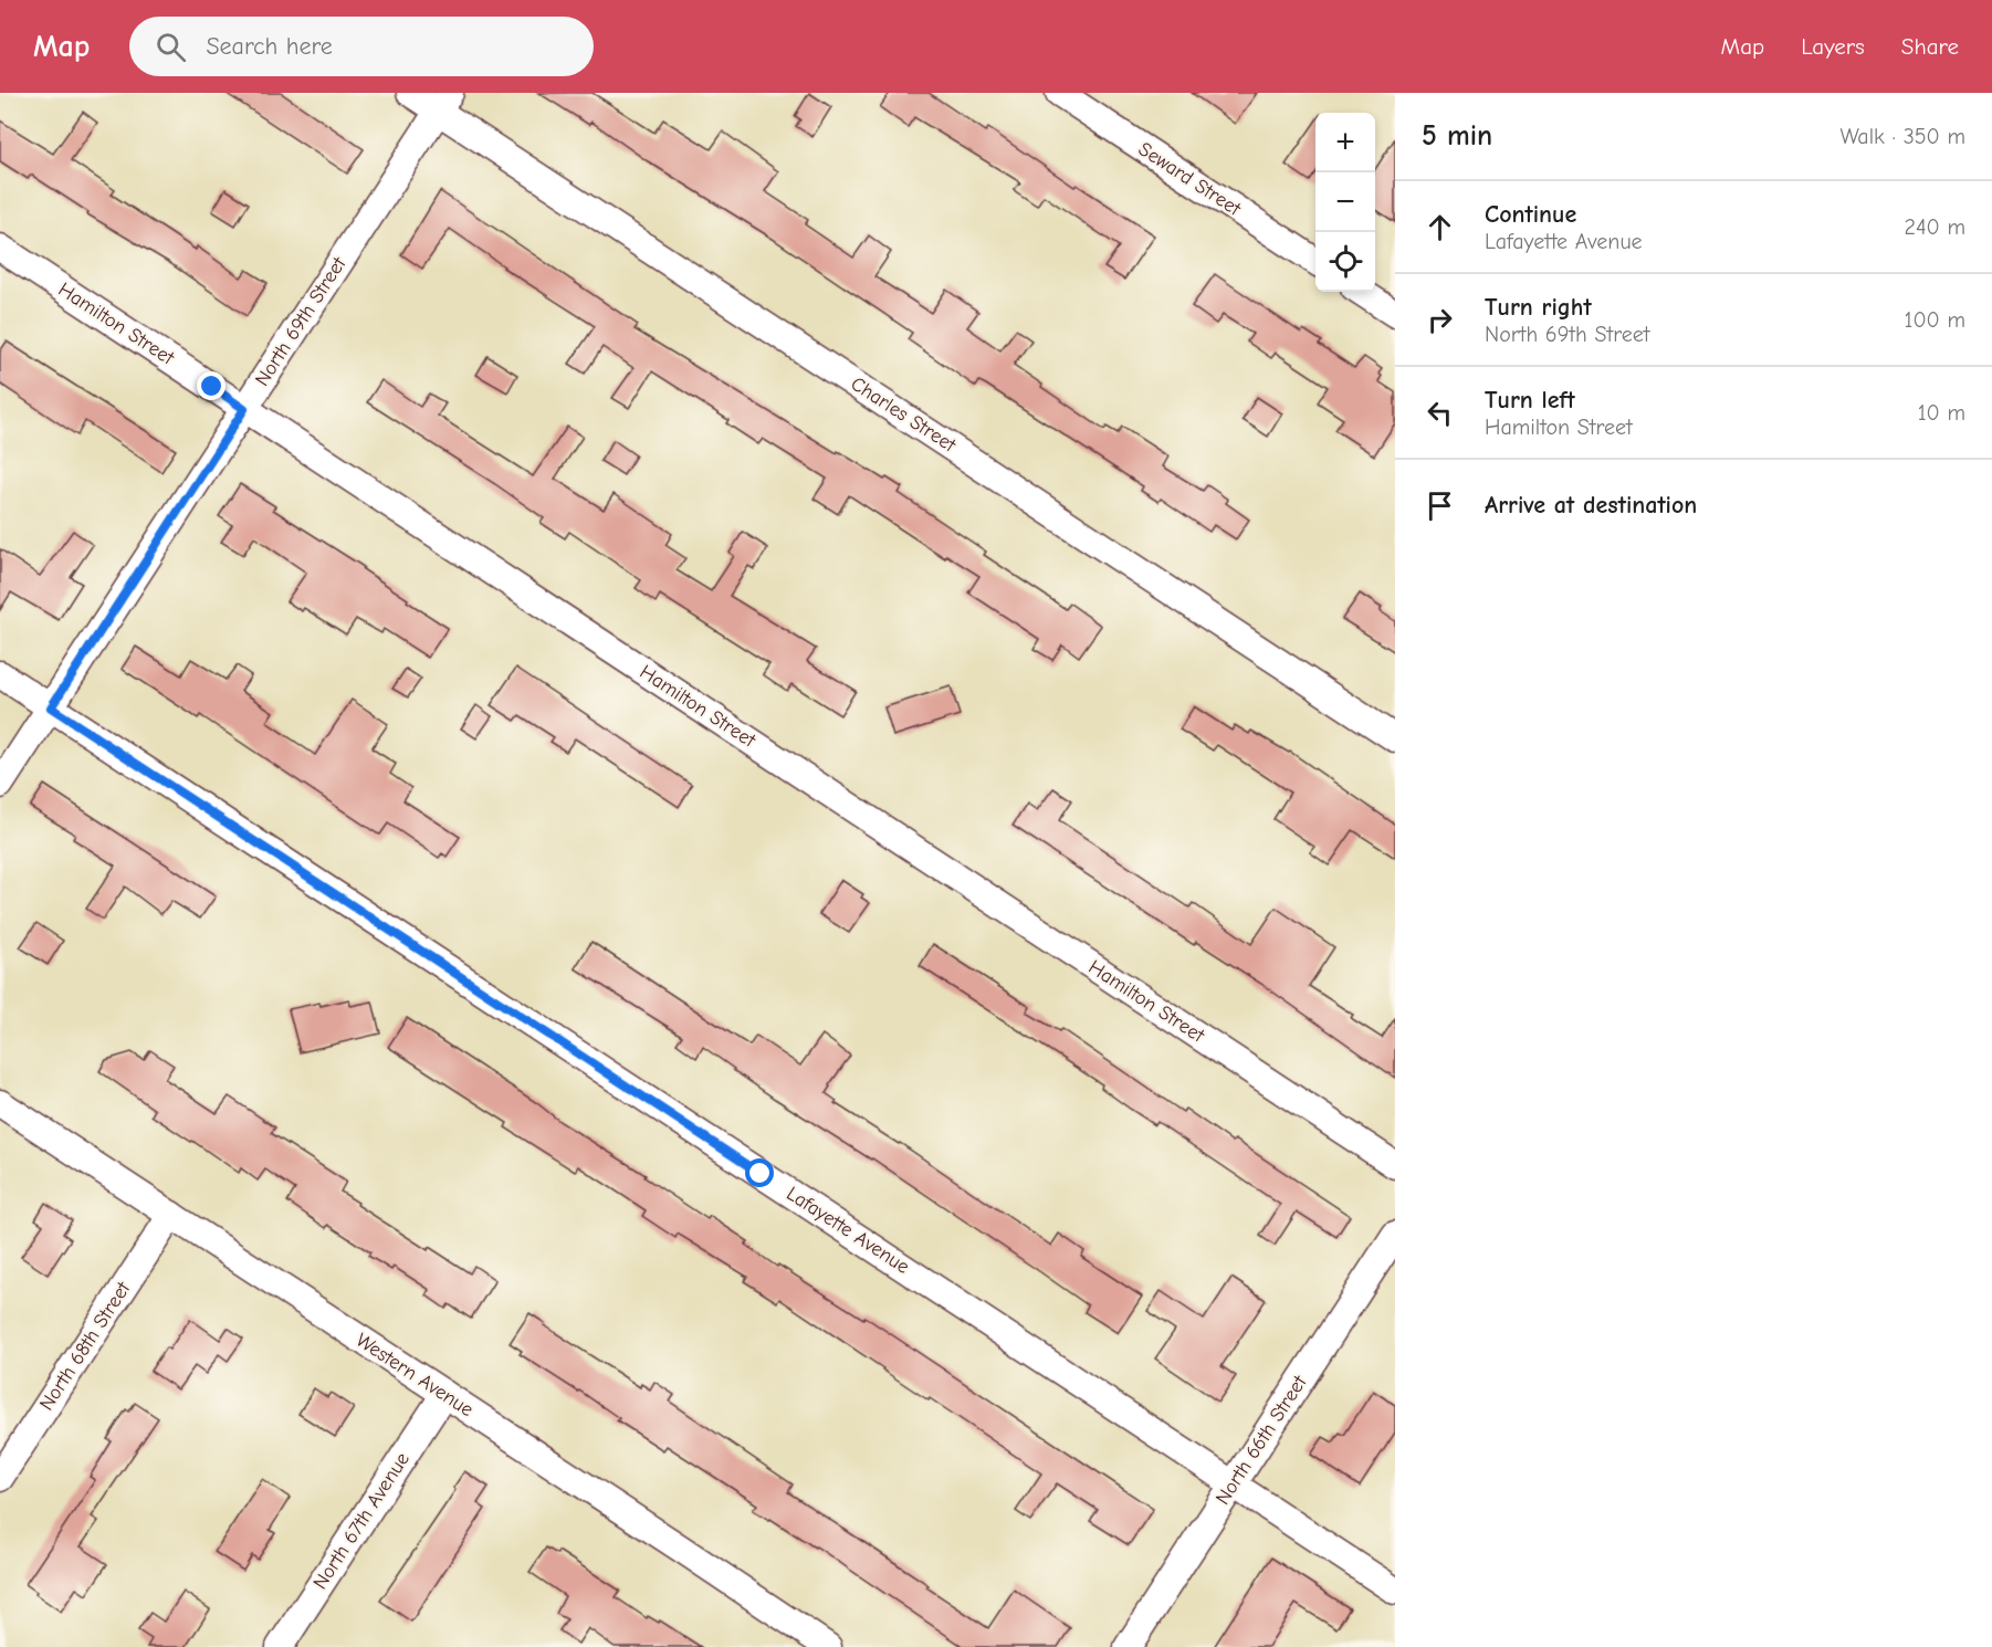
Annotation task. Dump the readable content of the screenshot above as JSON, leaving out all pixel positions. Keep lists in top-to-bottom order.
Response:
{
  "streets": {
    "street": [
      "Seward Street",
      "North 69th Street",
      "Hamilton Street",
      "Charles Street",
      "Lafayette Avenue",
      "North 68th Street",
      "Western Avenue",
      "North 66th Street",
      "North 67th Avenue"
    ]
  },
  "crossings": [
    ["North 69th Street", "Hamilton Street"],
    ["North 69th Street", "Charles Street"],
    ["North 69th Street", "Lafayette Avenue"],
    ["Lafayette Avenue", "North 66th Street"],
    ["North 68th Street", "Western Avenue"],
    ["Western Avenue", "North 67th Avenue"]
  ],
  "page": {
    "header": "Map",
    "search": "Search here",
    "nav": ["Map", "Layers", "Share"],
    "heading": ["5 min", "Walk · 350 m"],
    "map_buttons": ["+", "−"],
    "list": [
      ["Continue", "Lafayette Avenue", "240 m"],
      ["Turn right", "North 69th Street", "100 m"],
      ["Turn left", "Hamilton Street", "10 m"],
      "Arrive at destination"
    ]
  }
}
